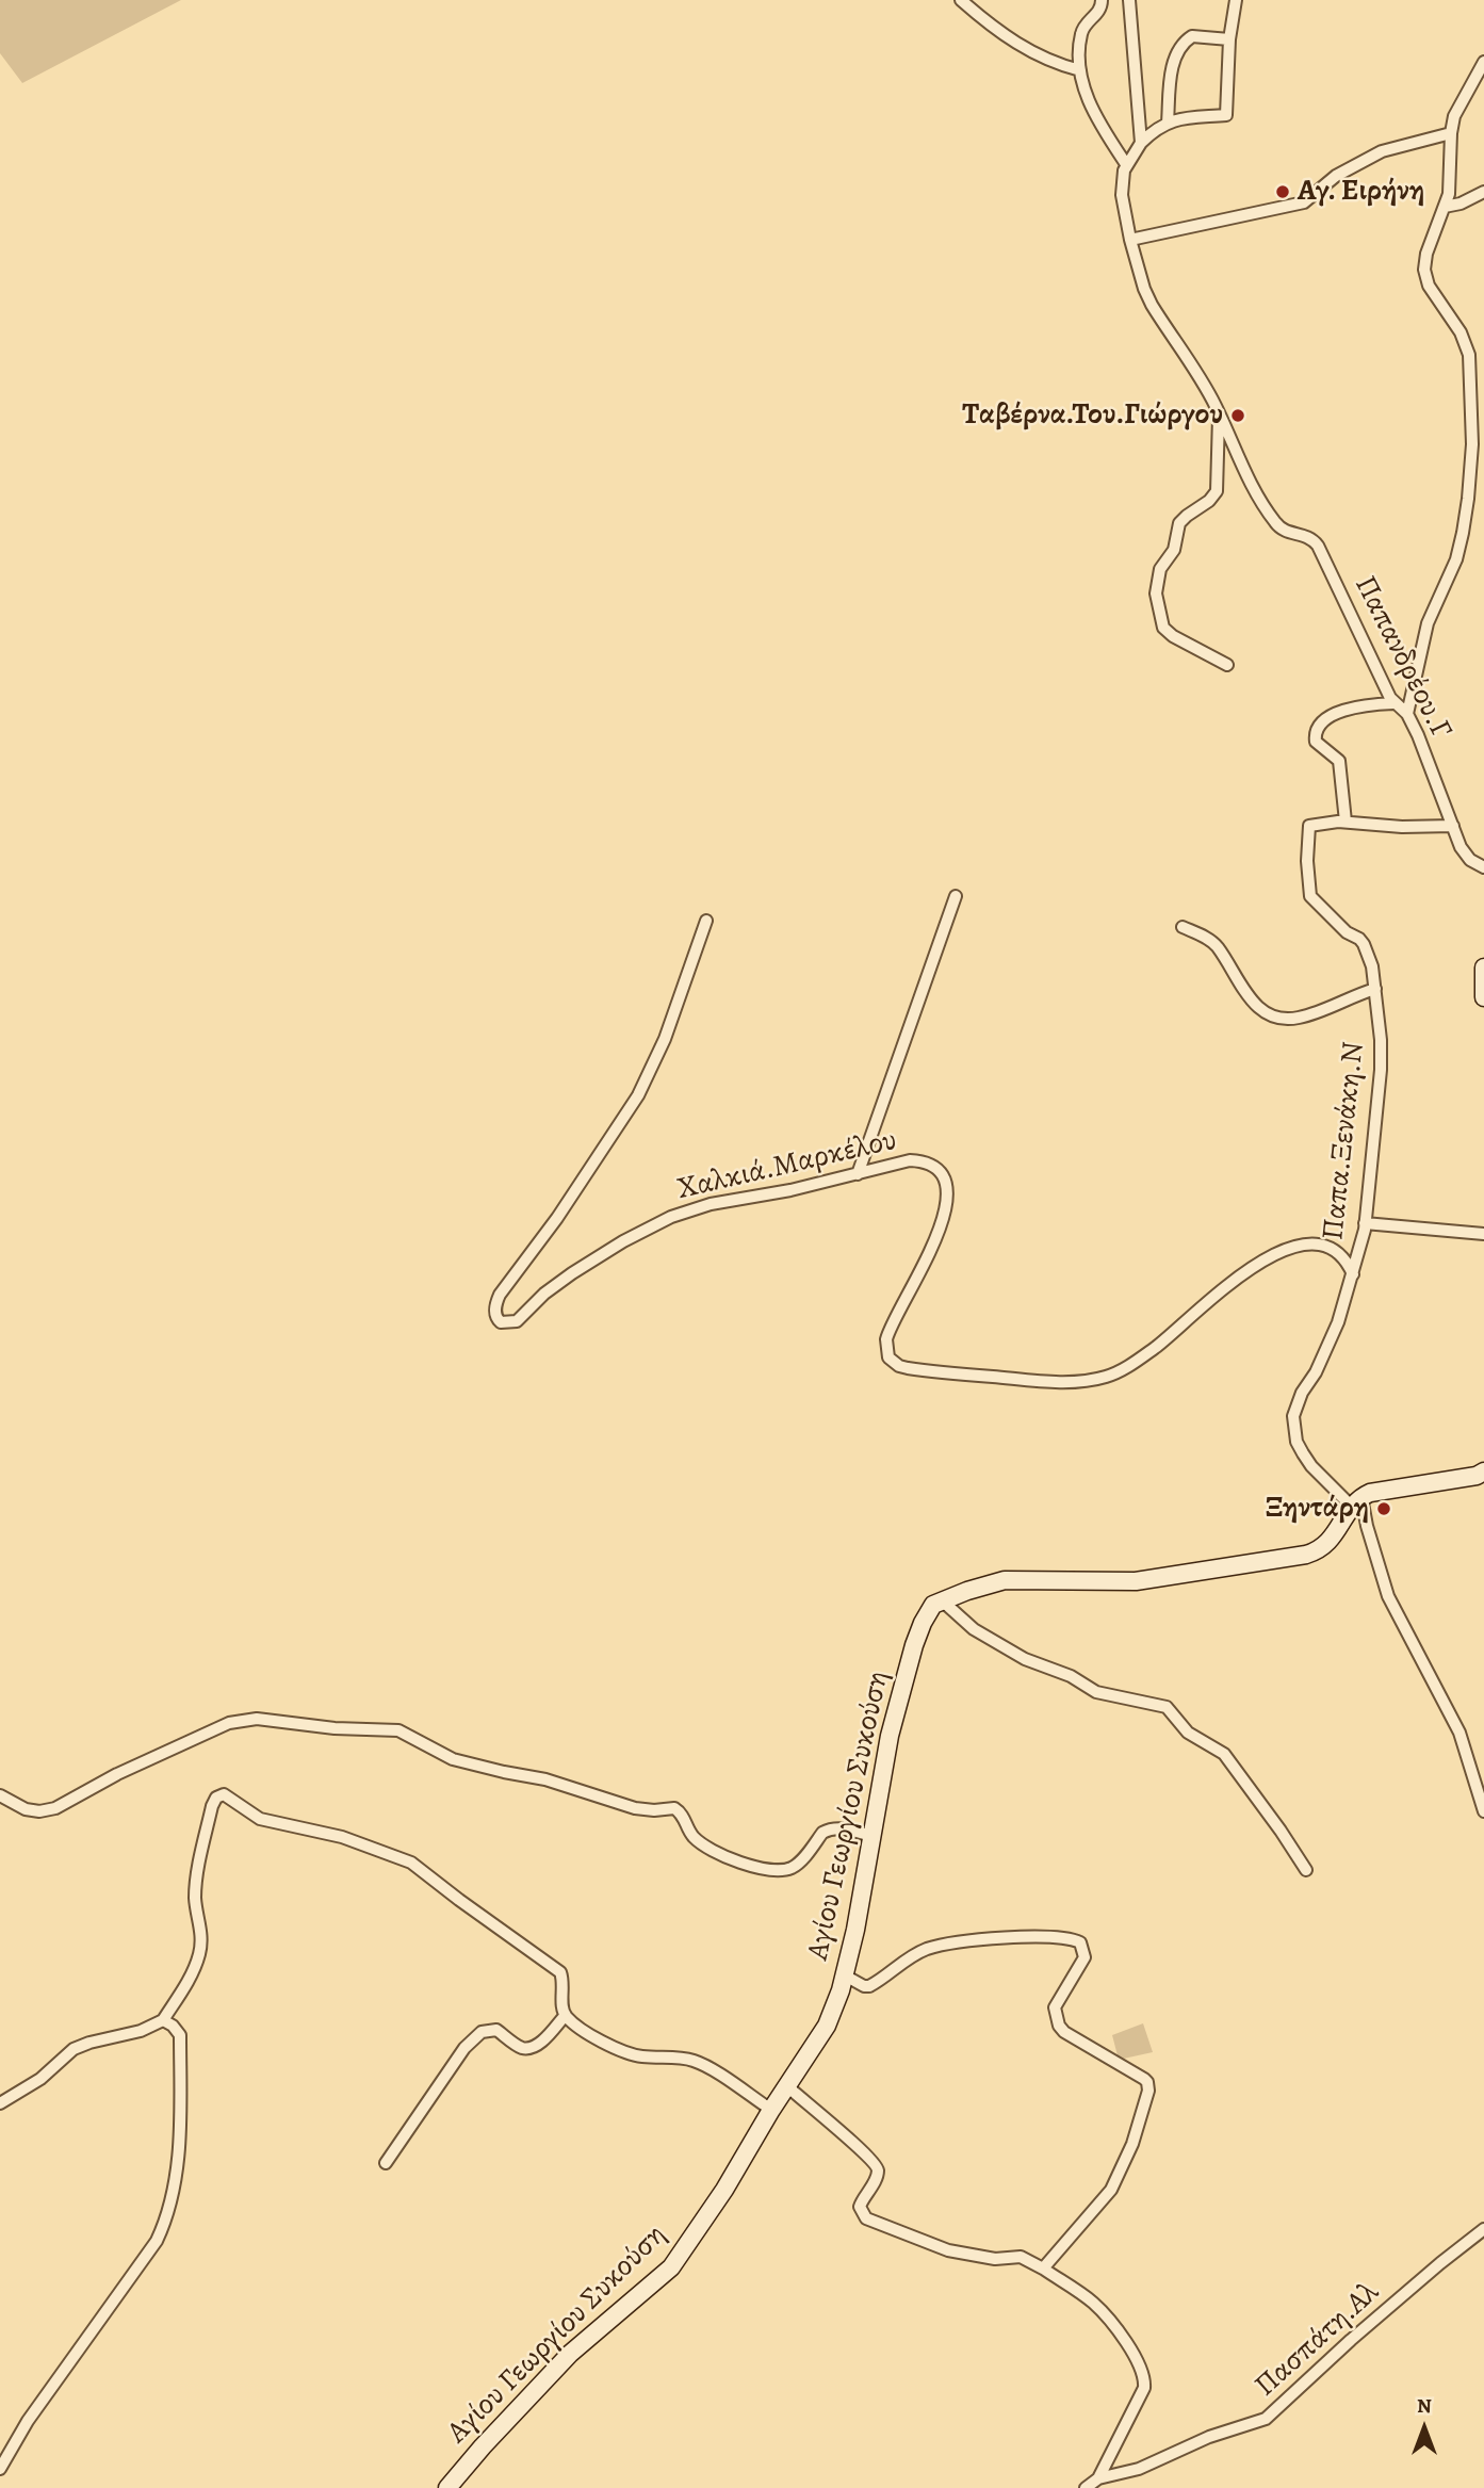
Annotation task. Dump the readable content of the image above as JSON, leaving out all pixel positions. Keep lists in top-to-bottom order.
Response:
{
  "streets": {
    "main road": ["Αγίου Γεωργίου Συκούση"],
    "street": [
      "Παπανδρέου.Γ",
      "Παπα.Ξενάκη.Ν",
      "Χαλκιά.Μαρκέλου",
      "Πασπάτη.Αλ"
    ]
  },
  "crossings": [
    ["Παπα.Ξενάκη.Ν", "Χαλκιά.Μαρκέλου"]
  ],
  "places": ["Αγ. Ειρήνη", "Ταβέρνα.Του.Γιώργου", "Ξηντάρη"],
  "north": "top"
}
